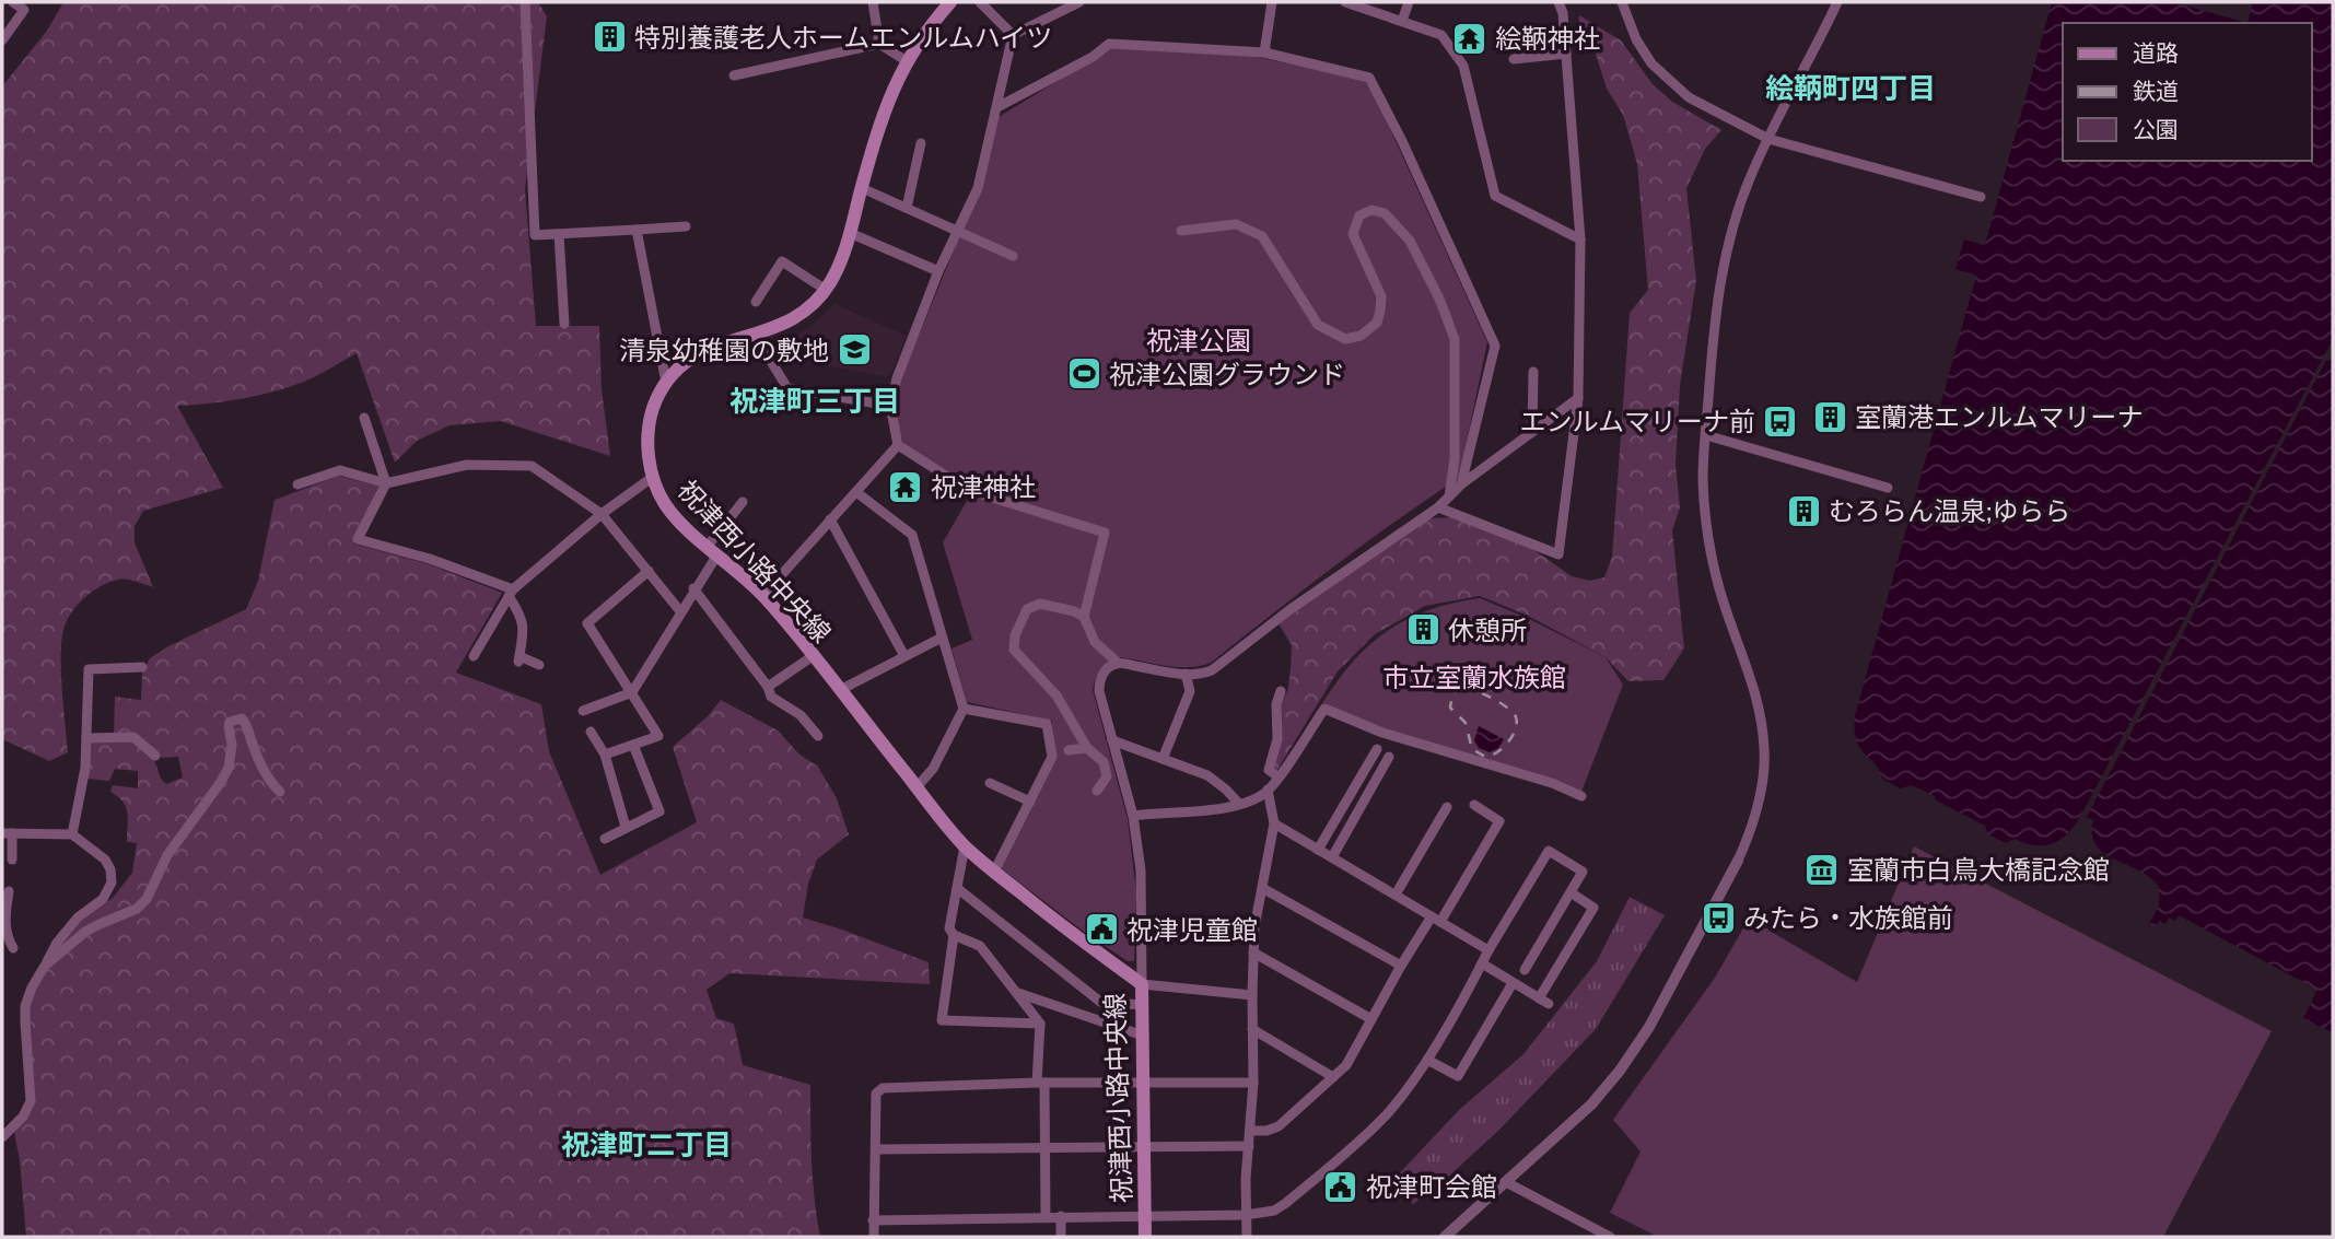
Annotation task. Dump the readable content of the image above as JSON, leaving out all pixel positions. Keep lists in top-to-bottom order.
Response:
{
  "streets": {
    "main road": ["祝津西小路中央線"]
  },
  "districts": ["絵鞆町四丁目", "祝津町三丁目", "祝津町二丁目"],
  "parks": ["祝津公園", "市立室蘭水族館"],
  "places": {
    "building": [
      "特別養護老人ホームエンルムハイツ",
      "室蘭港エンルムマリーナ",
      "むろらん温泉;ゆらら",
      "休憩所"
    ],
    "temple": ["絵鞆神社", "祝津神社"],
    "school or university": ["清泉幼稚園の敷地"],
    "sports": ["祝津公園グラウンド"],
    "bus stop": ["エンルムマリーナ前", "みたら・水族館前"],
    "museum": ["室蘭市白鳥大橋記念館"],
    "public building": ["祝津児童館", "祝津町会館"]
  },
  "legend": ["道路", "鉄道", "公園"]
}
